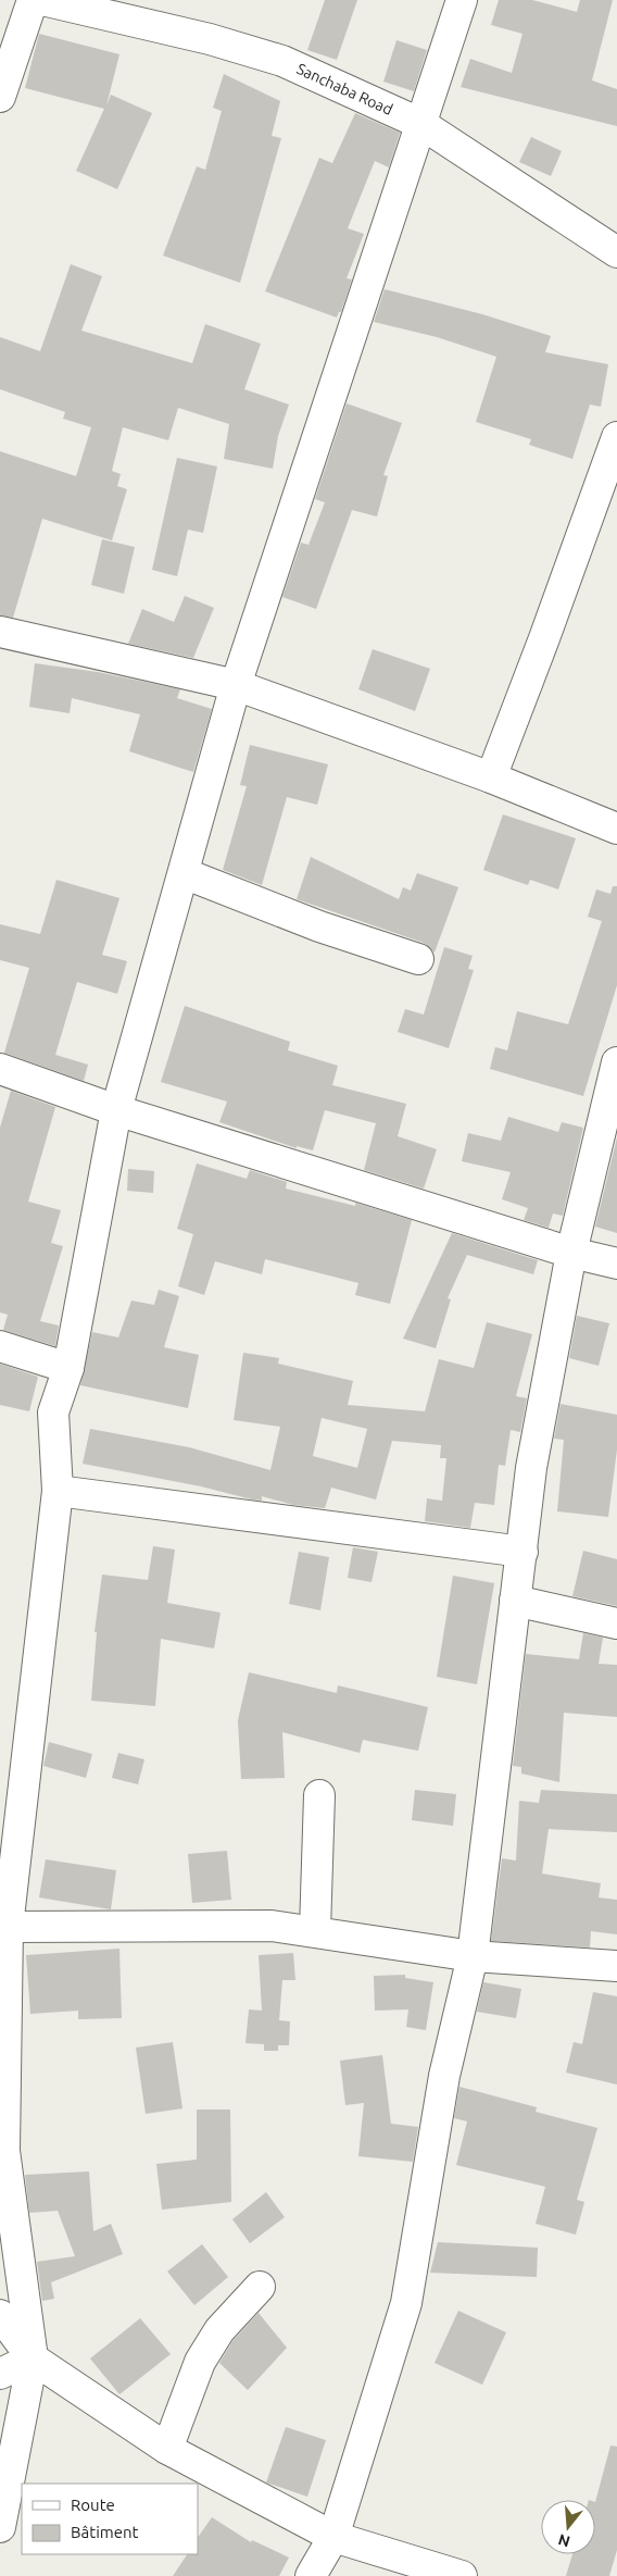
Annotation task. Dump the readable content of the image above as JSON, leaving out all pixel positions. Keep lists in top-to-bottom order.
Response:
{
  "streets": {
    "street": ["Sanchaba Road"]
  },
  "legend": ["Route", "Bâtiment"],
  "north": "bottom"
}
